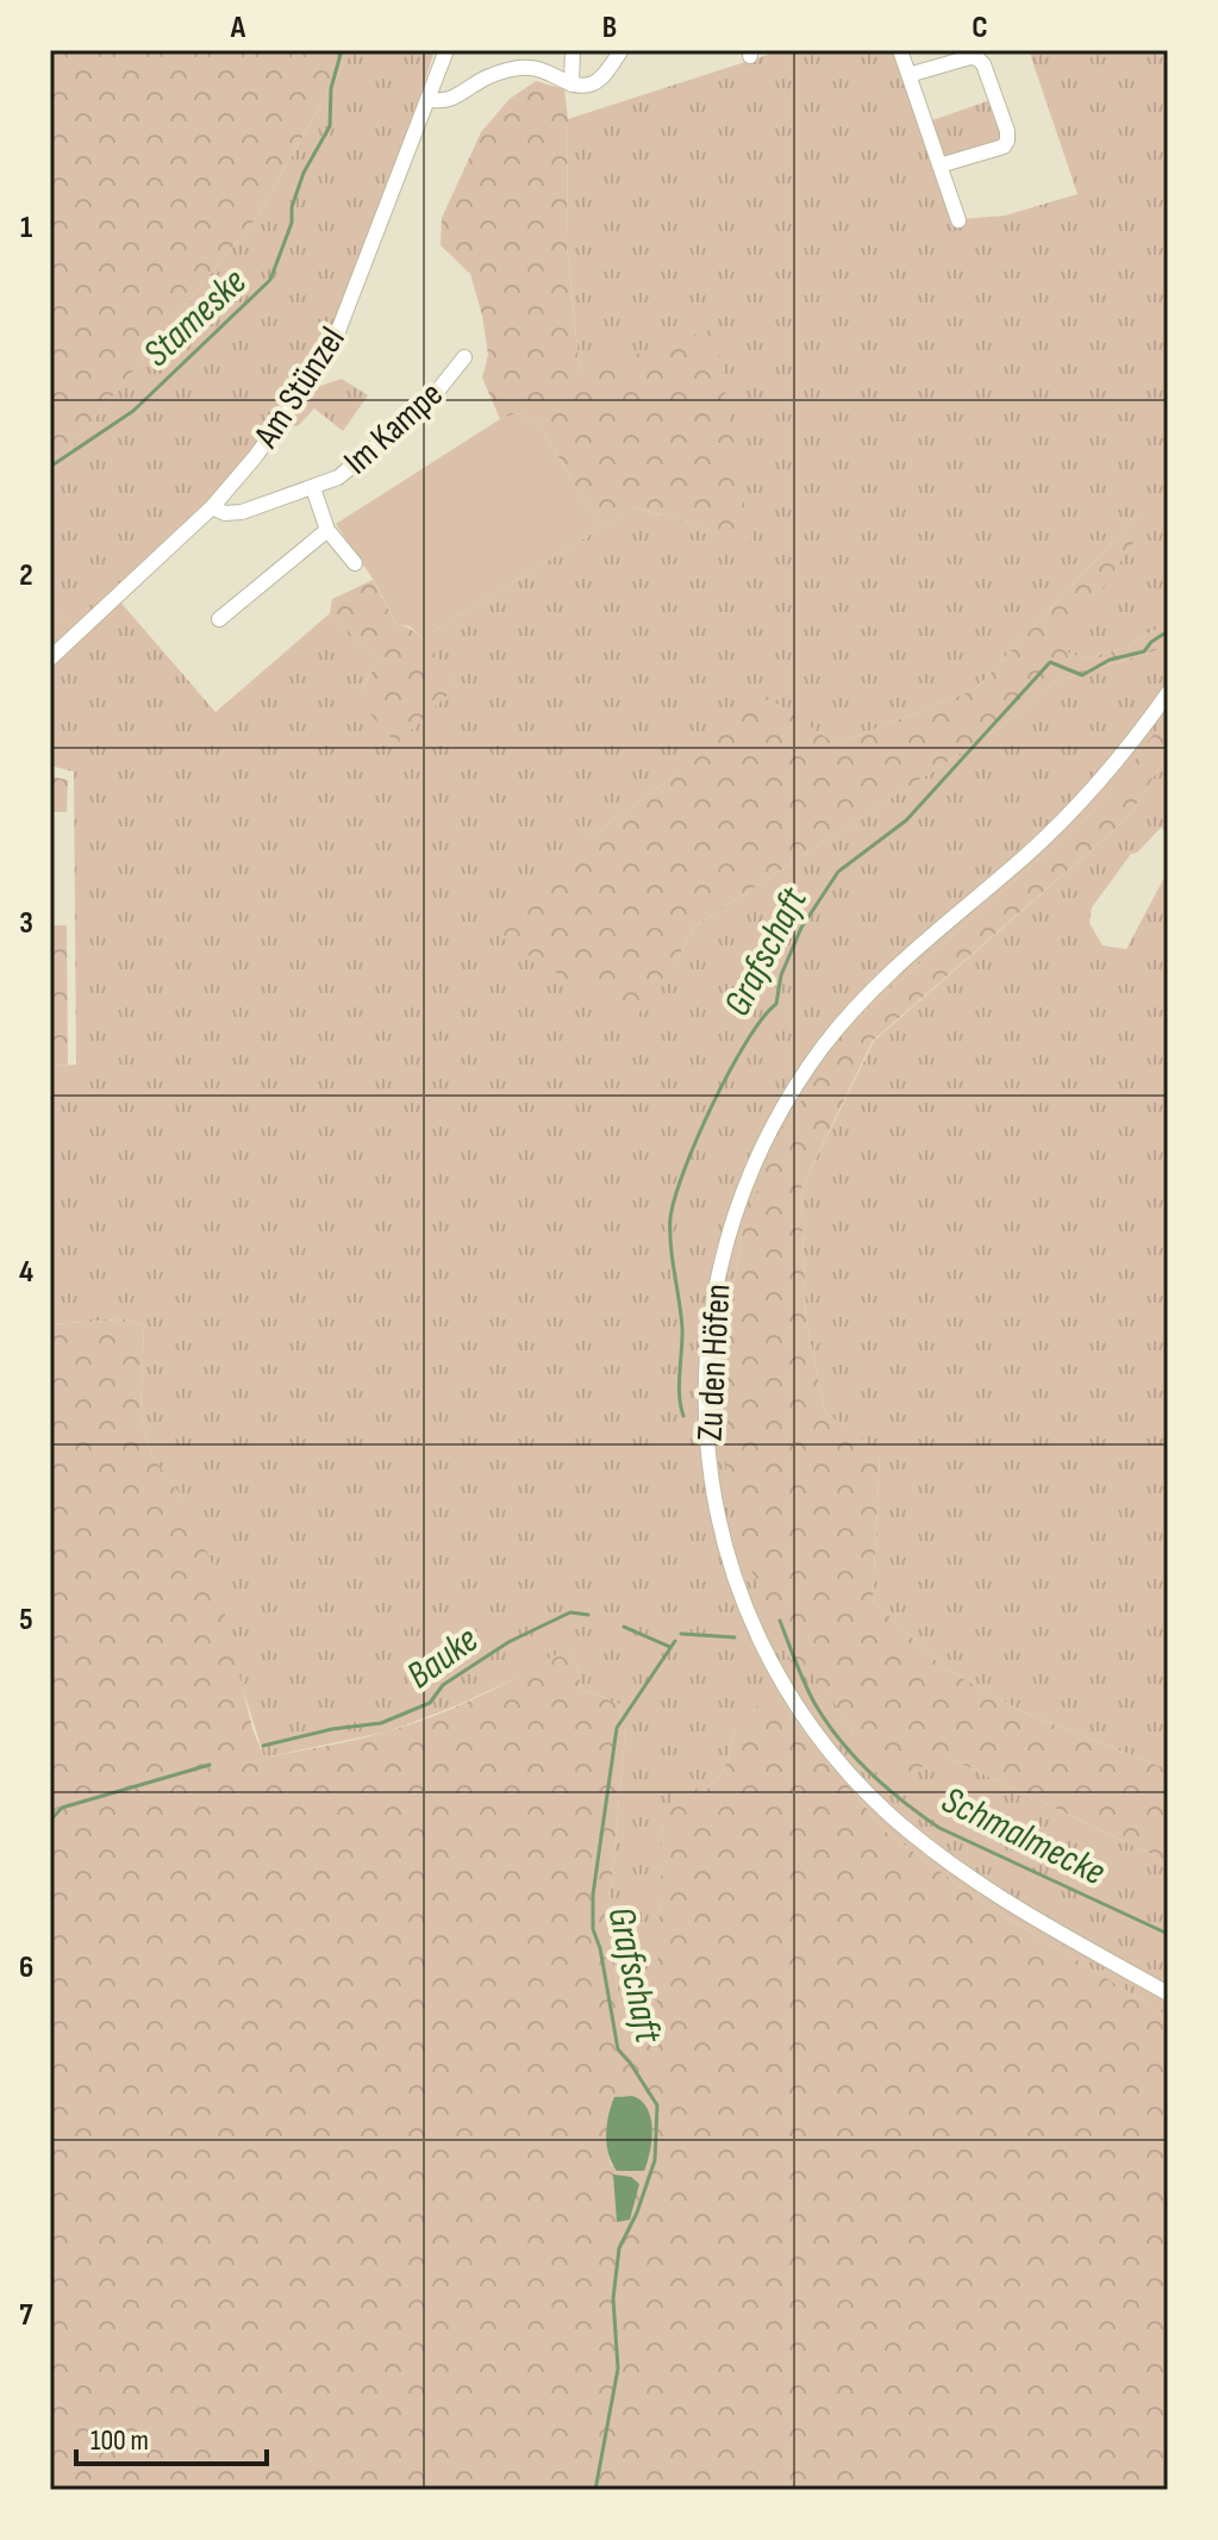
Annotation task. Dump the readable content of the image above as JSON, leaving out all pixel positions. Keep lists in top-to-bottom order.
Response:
{
  "streets": {
    "street": ["Am Stünzel", "Im Kampe", "Zu den Höfen"]
  },
  "crossings": [
    ["Am Stünzel", "Im Kampe"]
  ],
  "water": [
    "Stameske",
    "Grafschaft",
    "Bauke",
    "Schmalmecke"
  ],
  "scale_bar": "100 m",
  "grid": {
    "columns": ["A", "B", "C"],
    "rows": [
      "1",
      "2",
      "3",
      "4",
      "5",
      "6",
      "7"
    ]
  }
}
